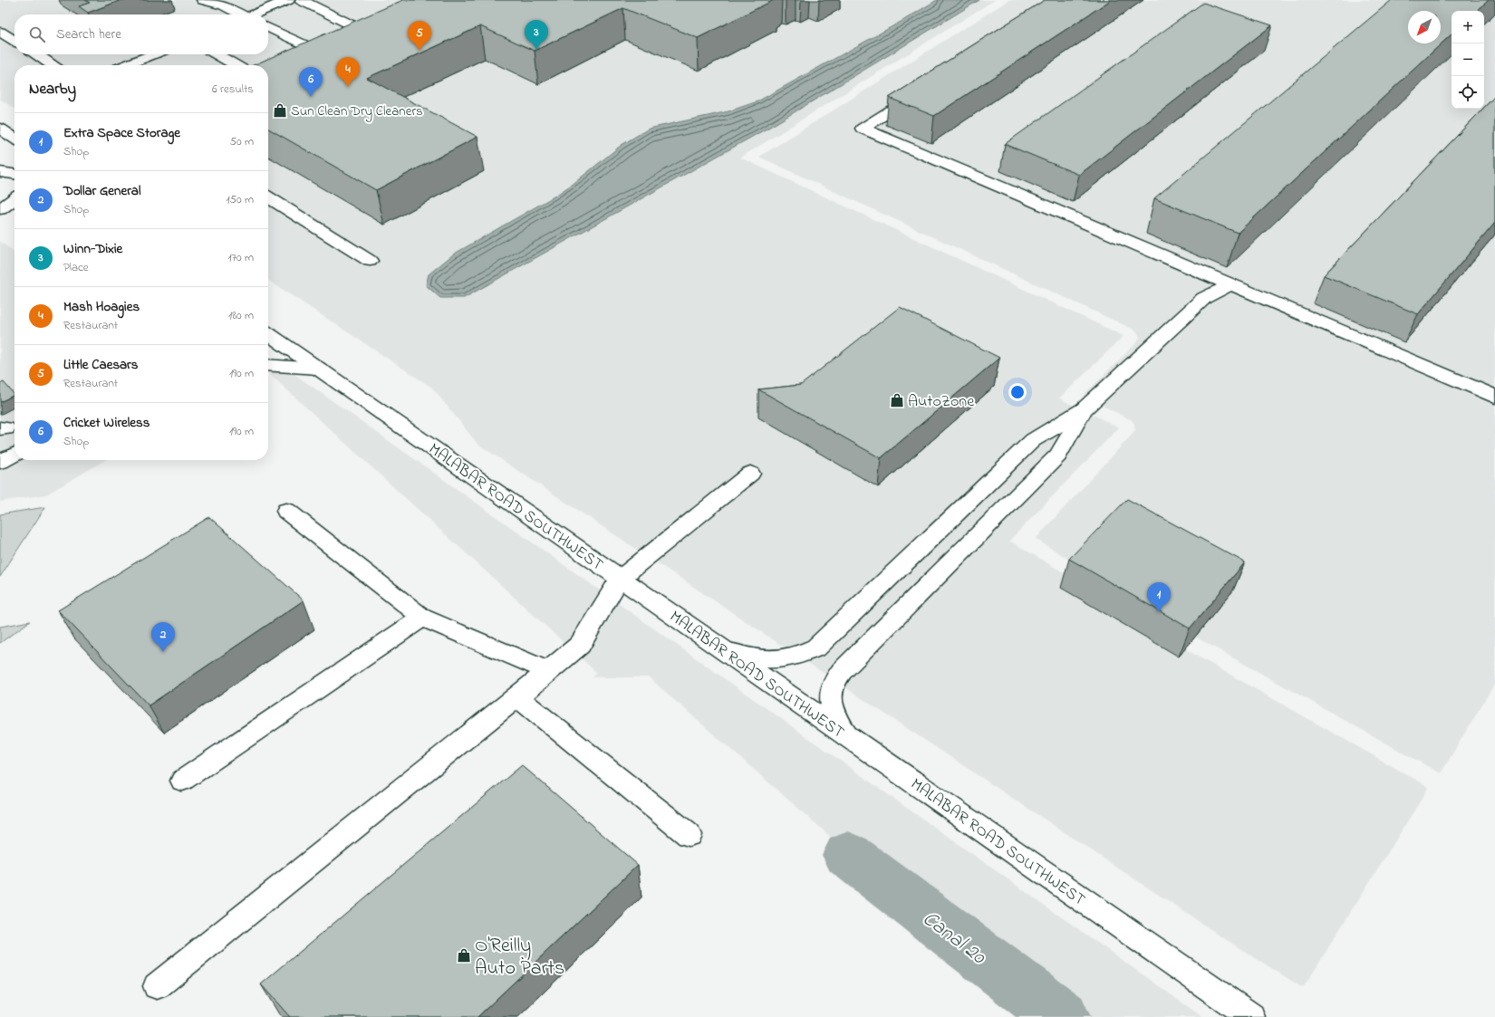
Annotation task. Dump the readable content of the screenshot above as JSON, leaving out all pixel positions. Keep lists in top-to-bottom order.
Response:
{
  "streets": {
    "main road": ["MALABAR ROAD SOUTHWEST"]
  },
  "water": ["Canal 20"],
  "places": {
    "shop": ["Sun Clean Dry Cleaners", "AutoZone", "O'Reilly Auto Parts"]
  },
  "north": "bottom left",
  "page": {
    "map_buttons": ["+", "−"],
    "search": "Search here",
    "pins": [
      "3",
      "5",
      "4",
      "6",
      "1",
      "2"
    ],
    "heading": ["Nearby", "6 results"],
    "list": [
      {
        "mark": "1",
        "name": "Extra Space Storage",
        "note": "Shop",
        "value": "50 m"
      },
      {
        "mark": "2",
        "name": "Dollar General",
        "note": "Shop",
        "value": "150 m"
      },
      {
        "mark": "3",
        "name": "Winn-Dixie",
        "note": "Place",
        "value": "170 m"
      },
      {
        "mark": "4",
        "name": "Mash Hoagies",
        "note": "Restaurant",
        "value": "180 m"
      },
      {
        "mark": "5",
        "name": "Little Caesars",
        "note": "Restaurant",
        "value": "190 m"
      },
      {
        "mark": "6",
        "name": "Cricket Wireless",
        "note": "Shop",
        "value": "190 m"
      }
    ]
  }
}
